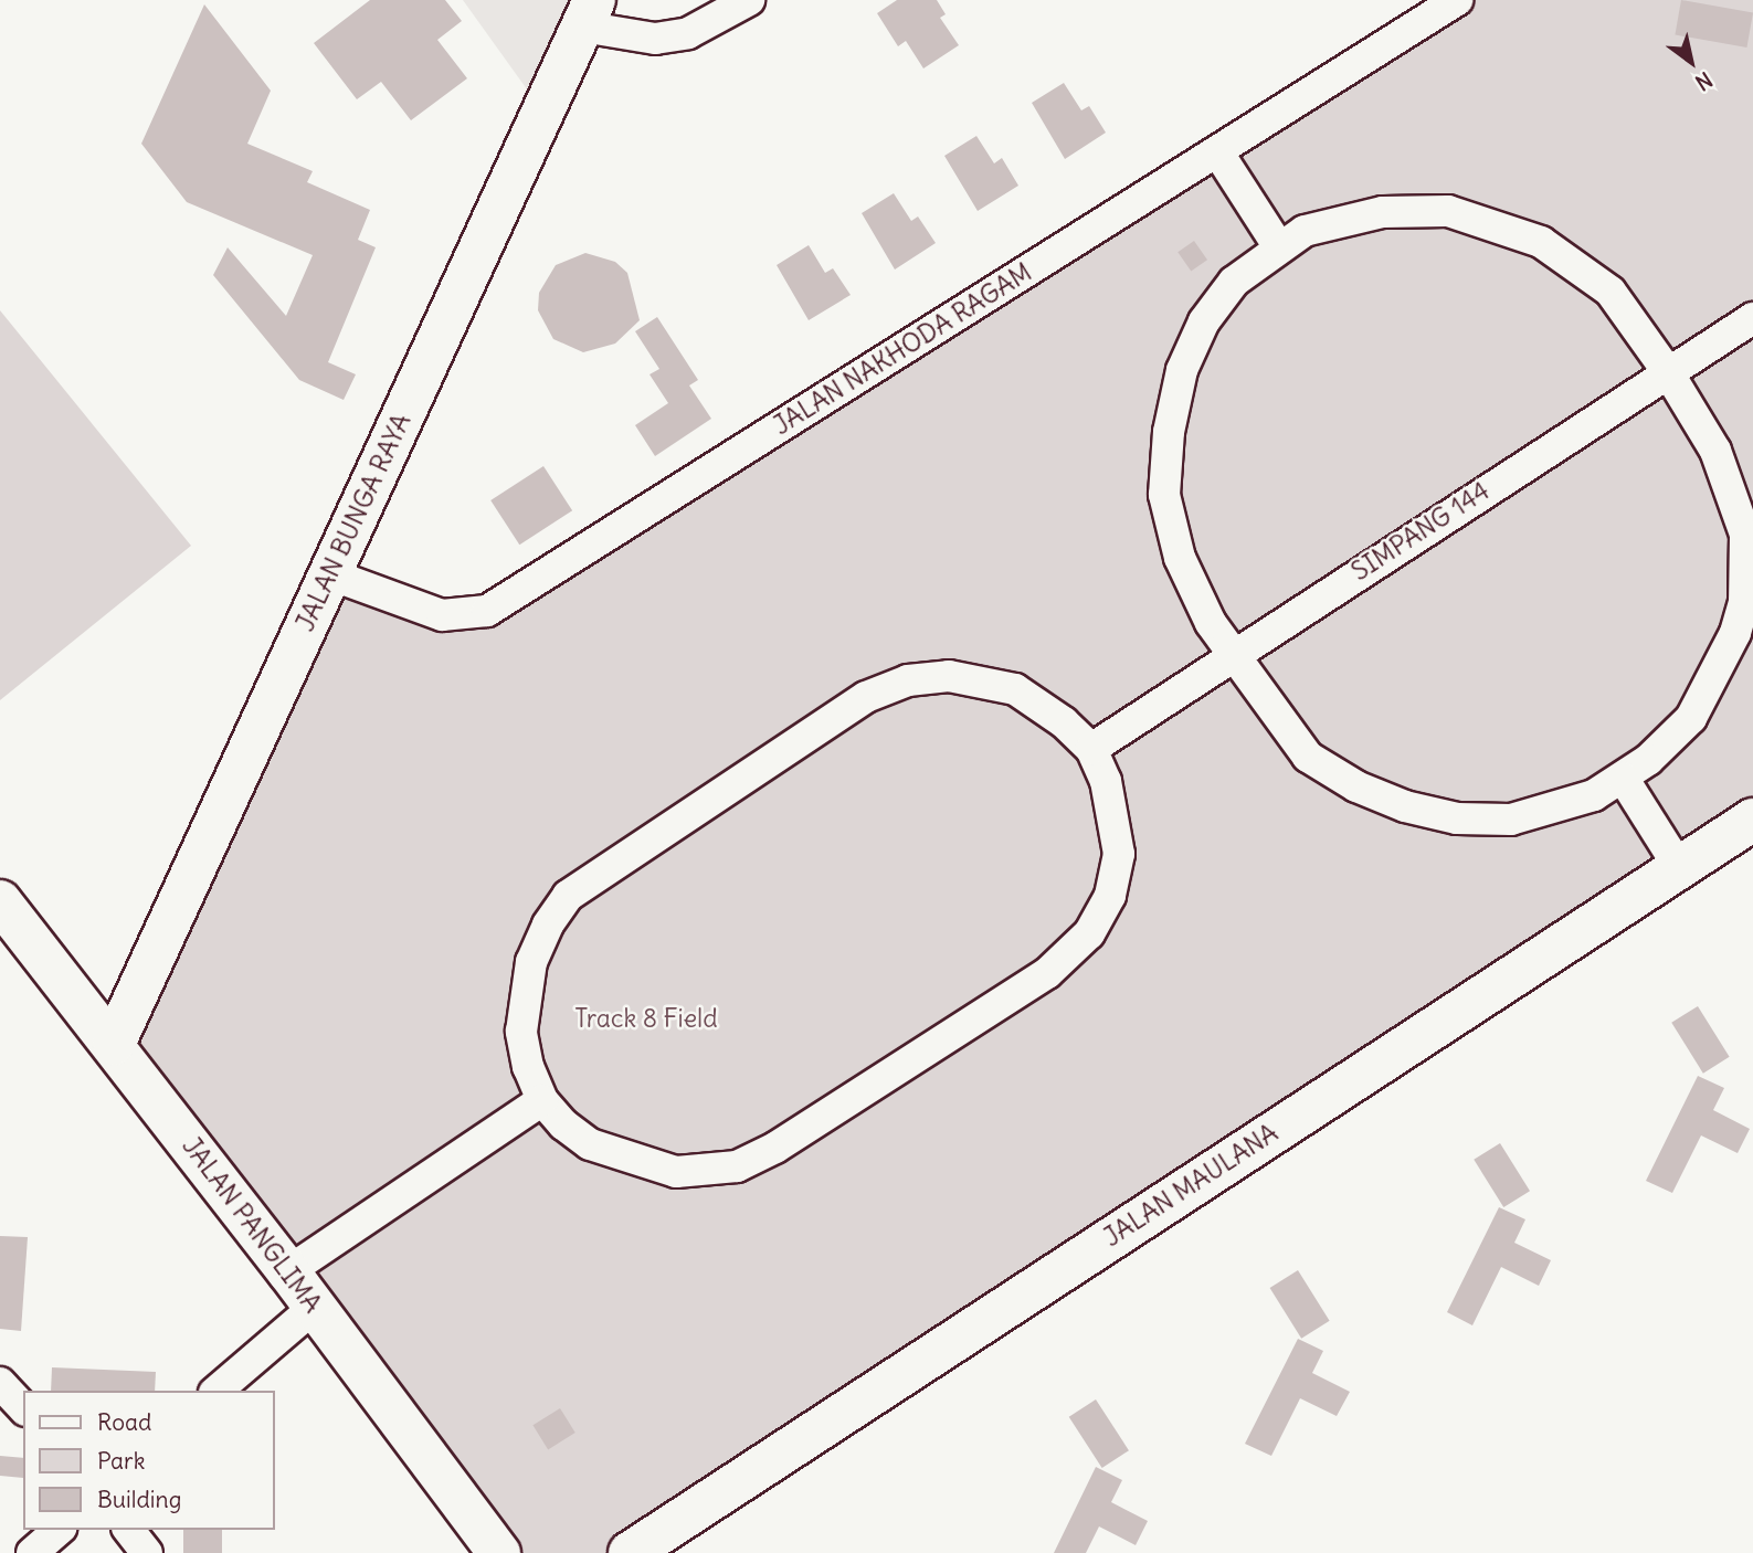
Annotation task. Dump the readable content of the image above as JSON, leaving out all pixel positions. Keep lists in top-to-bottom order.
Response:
{
  "streets": {
    "main road": ["JALAN BUNGA RAYA", "JALAN MAULANA", "JALAN PANGLIMA"],
    "street": ["JALAN NAKHODA RAGAM", "SIMPANG 144"]
  },
  "crossings": [
    ["JALAN NAKHODA RAGAM", "JALAN BUNGA RAYA"],
    ["JALAN BUNGA RAYA", "JALAN PANGLIMA"]
  ],
  "parks": ["Track 8 Field"],
  "legend": ["Road", "Park", "Building"],
  "north": "bottom right"
}
